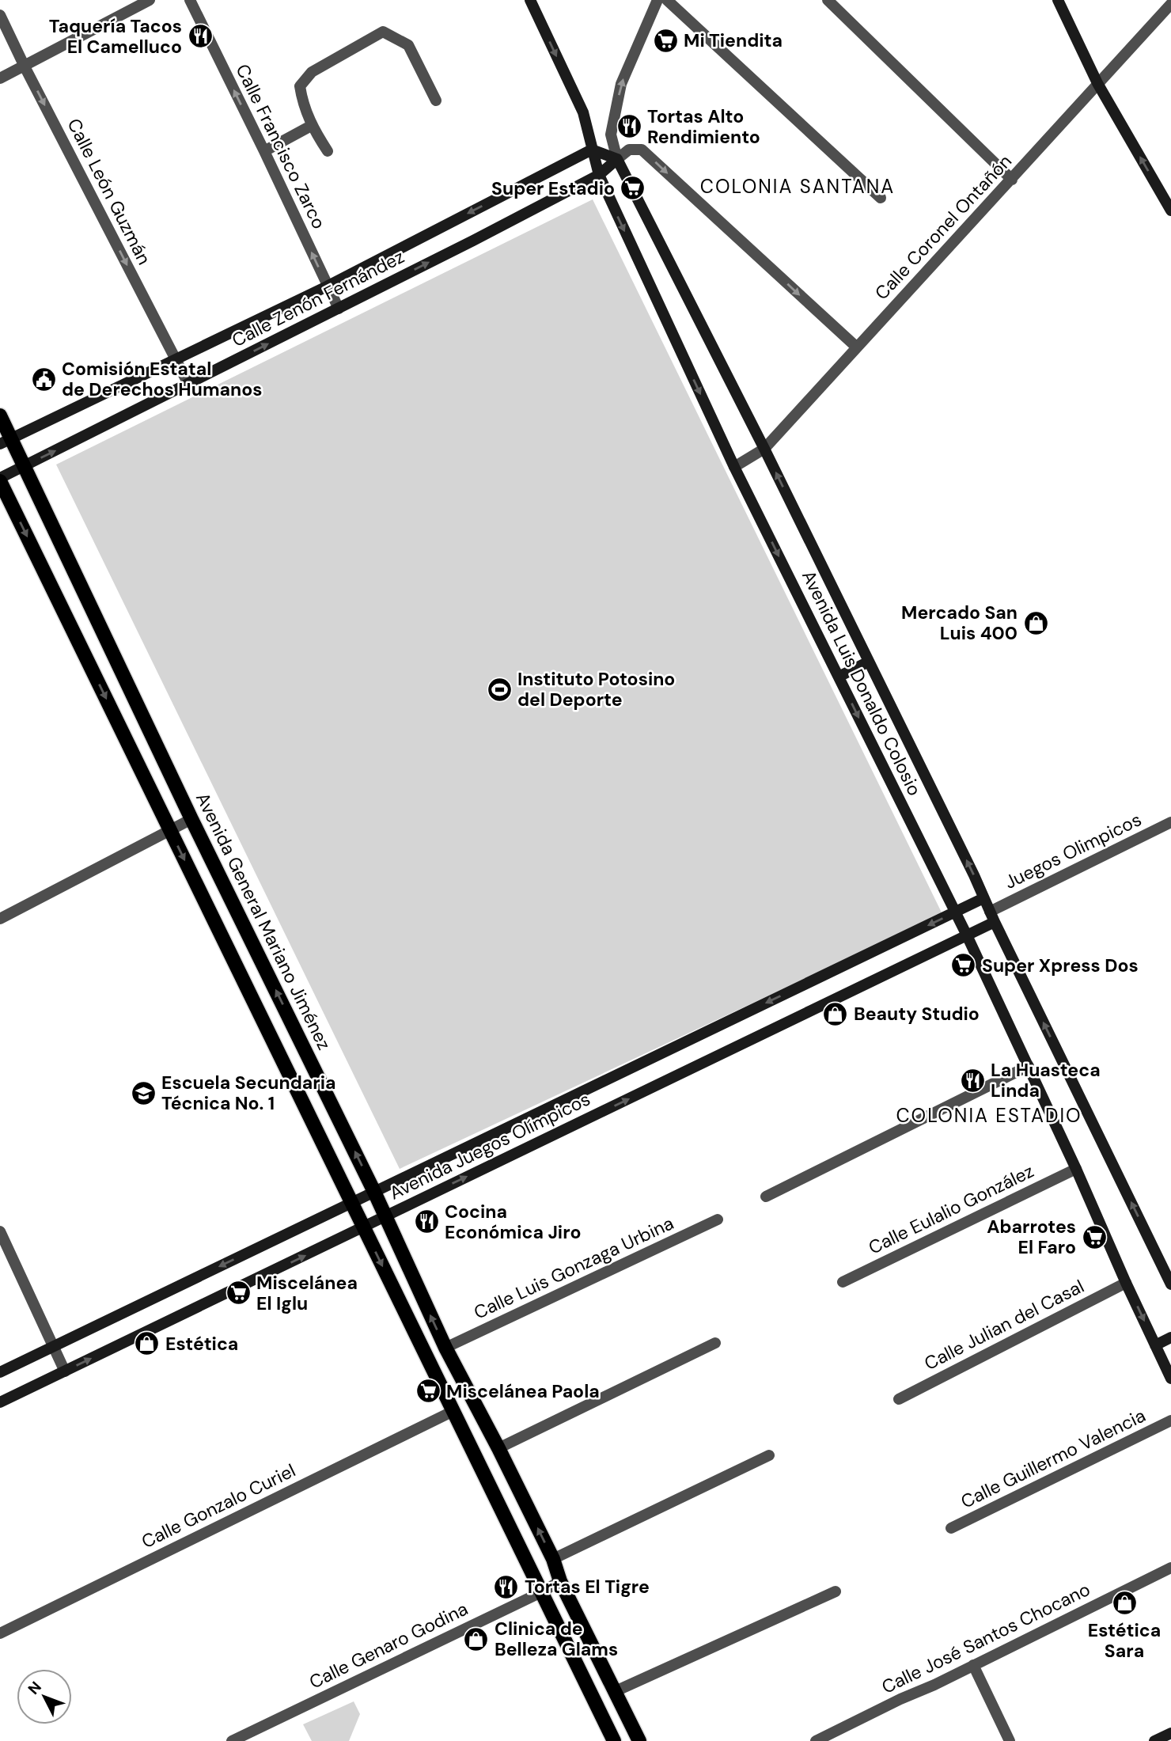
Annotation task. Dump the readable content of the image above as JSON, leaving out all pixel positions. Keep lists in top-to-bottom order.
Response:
{
  "streets": {
    "main road": ["Avenida General Mariano Jiménez"],
    "street": [
      "Calle Francisco Zarco",
      "Calle León Guzmán",
      "Calle Coronel Ontañón",
      "Calle Zenón Fernández",
      "Avenida Luis Donaldo Colosio",
      "Juegos Olimpicos",
      "Avenida Juegos Olímpicos",
      "Calle Eulalio González",
      "Calle Luis Gonzaga Urbina",
      "Calle Julian del Casal",
      "Calle Guillermo Valencia",
      "Calle Gonzalo Curiel",
      "Calle José Santos Chocano",
      "Calle Genaro Godina"
    ]
  },
  "crossings": [
    ["Calle Francisco Zarco", "Calle Zenón Fernández"],
    ["Calle León Guzmán", "Calle Zenón Fernández"],
    ["Calle Coronel Ontañón", "Avenida Luis Donaldo Colosio"],
    ["Calle Zenón Fernández", "Avenida Luis Donaldo Colosio"],
    ["Calle Zenón Fernández", "Avenida General Mariano Jiménez"],
    ["Avenida Luis Donaldo Colosio", "Juegos Olimpicos"],
    ["Avenida Luis Donaldo Colosio", "Avenida Juegos Olímpicos"],
    ["Avenida Luis Donaldo Colosio", "Calle Eulalio González"],
    ["Avenida Luis Donaldo Colosio", "Calle Julian del Casal"],
    ["Juegos Olimpicos", "Avenida Juegos Olímpicos"],
    ["Avenida General Mariano Jiménez", "Avenida Juegos Olímpicos"],
    ["Avenida General Mariano Jiménez", "Calle Luis Gonzaga Urbina"],
    ["Avenida General Mariano Jiménez", "Calle Genaro Godina"]
  ],
  "one_way": ["Calle Francisco Zarco", "Calle León Guzmán"],
  "districts": ["COLONIA SANTANA", "COLONIA ESTADIO"],
  "places": {
    "restaurant": [
      "Taquería Tacos El Camelluco",
      "Tortas Alto Rendimiento",
      "La Huasteca Linda",
      "Cocina Económica Jiro",
      "Tortas El Tigre"
    ],
    "supermarket": [
      "Mi Tiendita",
      "Super Estadio",
      "Super Xpress Dos",
      "Abarrotes El Faro",
      "Miscelánea El Iglu",
      "Miscelánea Paola"
    ],
    "public building": ["Comisión Estatal de Derechos Humanos"],
    "shop": [
      "Mercado San Luis 400",
      "Beauty Studio",
      "Estética",
      "Estética Sara",
      "Clinica de Belleza Glams"
    ],
    "sports": ["Instituto Potosino del Deporte"],
    "school or university": ["Escuela Secundaria Técnica No. 1"]
  },
  "north": "top left"
}
